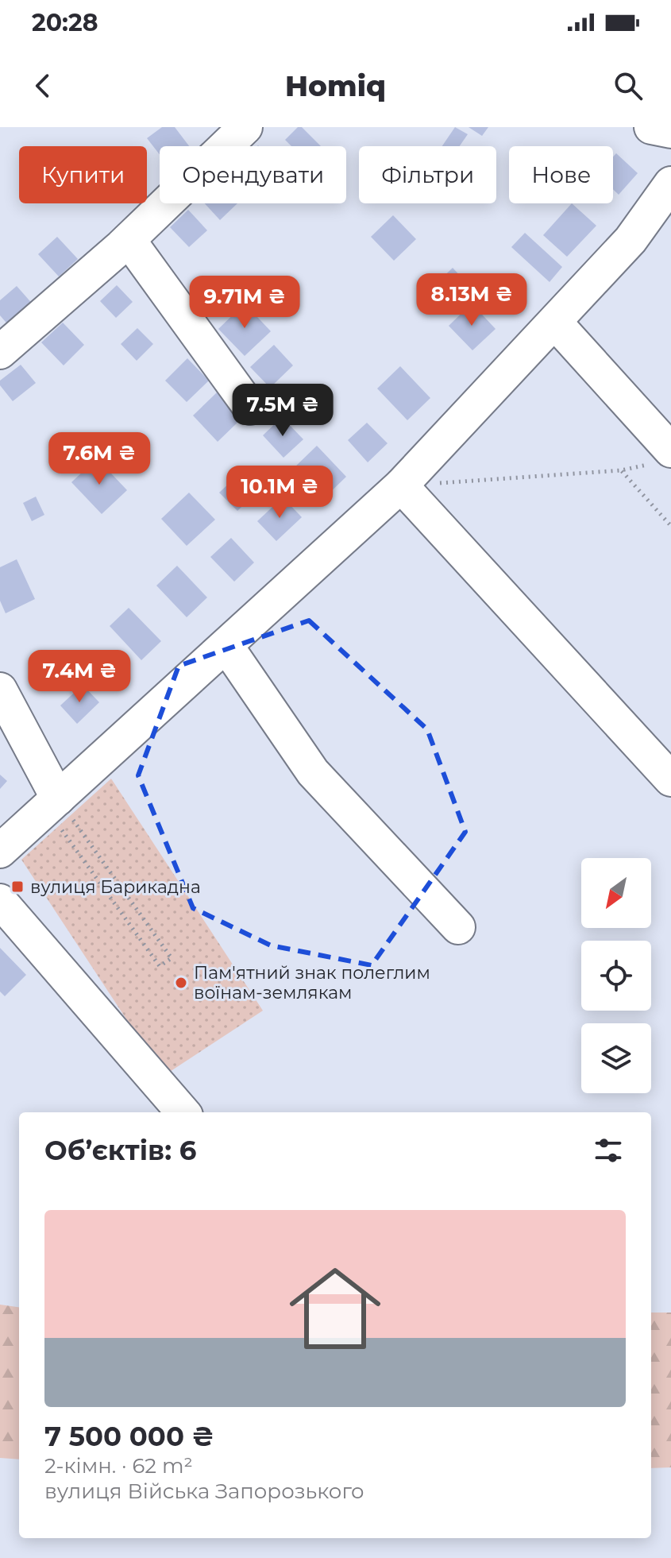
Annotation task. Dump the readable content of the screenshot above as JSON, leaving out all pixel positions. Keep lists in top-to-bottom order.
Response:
{
  "places": {
    "transit": ["вулиця Барикадна"],
    "other": ["Пам'ятний знак полеглим воїнам-землякам"]
  },
  "north": "bottom left",
  "page": {
    "status": "20:28",
    "header": "Homiq",
    "chip": [
      "Купити",
      "Орендувати",
      "Фільтри",
      "Нове"
    ],
    "price": [
      "8.13M ₴",
      "9.71M ₴",
      "7.5M ₴",
      "7.6M ₴",
      "10.1M ₴",
      "7.4M ₴"
    ],
    "heading": "Об’єктів: 6",
    "list": [
      {
        "name": "7 500 000 ₴",
        "note": "2-кімн. · 62 m² · вулиця Війська Запорозького"
      }
    ]
  }
}
